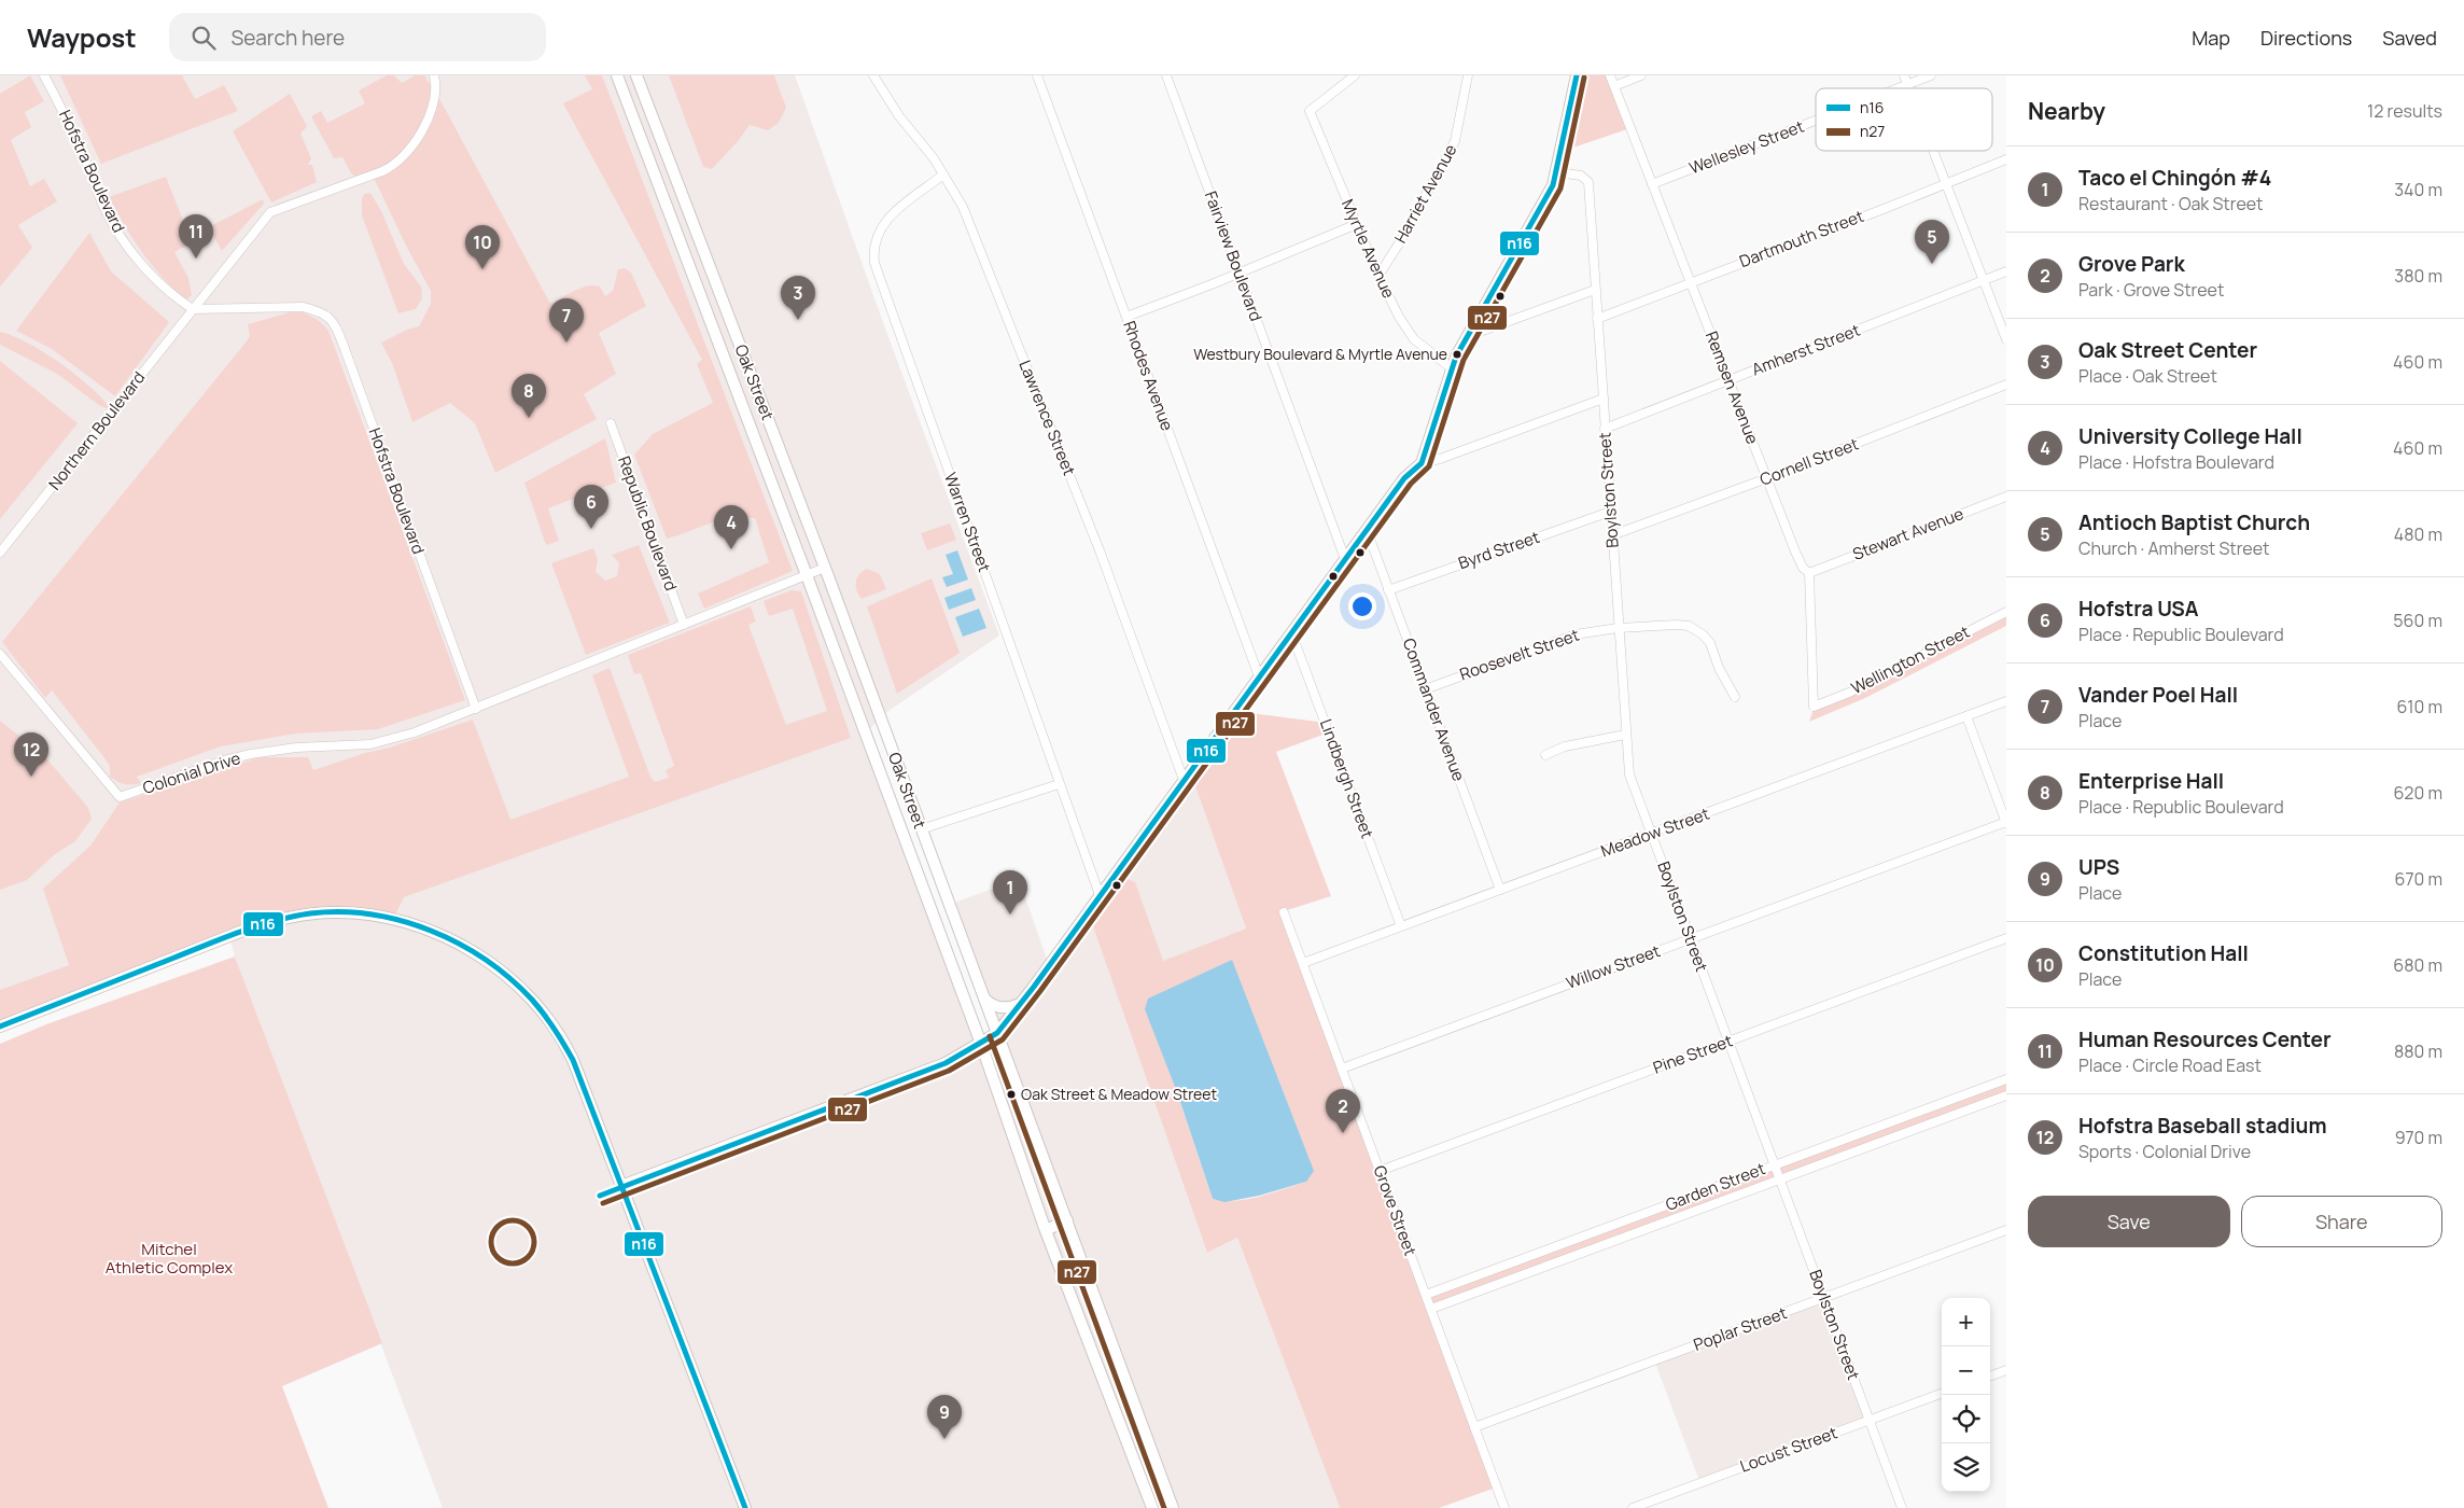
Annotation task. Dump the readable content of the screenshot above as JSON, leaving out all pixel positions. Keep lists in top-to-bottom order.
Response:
{
  "streets": {
    "street": [
      "Wellesley Street",
      "Hofstra Boulevard",
      "Harriet Avenue",
      "Dartmouth Street",
      "Myrtle Avenue",
      "Fairview Boulevard",
      "Amherst Street",
      "Rhodes Avenue",
      "Oak Street",
      "Remsen Avenue",
      "Lawrence Street",
      "Northern Boulevard",
      "Cornell Street",
      "Boylston Street",
      "Warren Street",
      "Republic Boulevard",
      "Stewart Avenue",
      "Byrd Street",
      "Roosevelt Street",
      "Wellington Street",
      "Commander Avenue",
      "Colonial Drive",
      "Lindbergh Street",
      "Meadow Street",
      "Willow Street",
      "Pine Street",
      "Garden Street",
      "Grove Street",
      "Poplar Street",
      "Locust Street"
    ]
  },
  "crossings": [
    ["Wellesley Street", "Remsen Avenue"],
    ["Hofstra Boulevard", "Northern Boulevard"],
    ["Hofstra Boulevard", "Colonial Drive"],
    ["Harriet Avenue", "Myrtle Avenue"],
    ["Dartmouth Street", "Remsen Avenue"],
    ["Dartmouth Street", "Boylston Street"],
    ["Amherst Street", "Remsen Avenue"],
    ["Amherst Street", "Boylston Street"],
    ["Remsen Avenue", "Cornell Street"],
    ["Remsen Avenue", "Stewart Avenue"],
    ["Remsen Avenue", "Wellington Street"],
    ["Lawrence Street", "Warren Street"],
    ["Cornell Street", "Boylston Street"],
    ["Boylston Street", "Byrd Street"],
    ["Boylston Street", "Roosevelt Street"],
    ["Boylston Street", "Meadow Street"],
    ["Boylston Street", "Willow Street"],
    ["Boylston Street", "Pine Street"],
    ["Boylston Street", "Garden Street"],
    ["Boylston Street", "Poplar Street"],
    ["Boylston Street", "Locust Street"],
    ["Stewart Avenue", "Wellington Street"],
    ["Byrd Street", "Commander Avenue"],
    ["Roosevelt Street", "Commander Avenue"],
    ["Commander Avenue", "Meadow Street"],
    ["Lindbergh Street", "Meadow Street"],
    ["Meadow Street", "Grove Street"],
    ["Willow Street", "Grove Street"],
    ["Pine Street", "Grove Street"],
    ["Garden Street", "Grove Street"],
    ["Grove Street", "Poplar Street"]
  ],
  "parks": ["Mitchel Athletic Complex"],
  "places": ["Westbury Boulevard & Myrtle Avenue", "Oak Street & Meadow Street"],
  "lines": ["transit line n16", "transit line n27"],
  "legend": ["n16", "n27"],
  "page": {
    "header": "Waypost",
    "search": "Search here",
    "nav": ["Map", "Directions", "Saved"],
    "heading": ["Nearby", "12 results"],
    "list": [
      {
        "mark": "1",
        "name": "Taco el Chingón #4",
        "note": "Restaurant · Oak Street",
        "value": "340 m"
      },
      {
        "mark": "2",
        "name": "Grove Park",
        "note": "Park · Grove Street",
        "value": "380 m"
      },
      {
        "mark": "3",
        "name": "Oak Street Center",
        "note": "Place · Oak Street",
        "value": "460 m"
      },
      {
        "mark": "4",
        "name": "University College Hall",
        "note": "Place · Hofstra Boulevard",
        "value": "460 m"
      },
      {
        "mark": "5",
        "name": "Antioch Baptist Church",
        "note": "Church · Amherst Street",
        "value": "480 m"
      },
      {
        "mark": "6",
        "name": "Hofstra USA",
        "note": "Place · Republic Boulevard",
        "value": "560 m"
      },
      {
        "mark": "7",
        "name": "Vander Poel Hall",
        "note": "Place",
        "value": "610 m"
      },
      {
        "mark": "8",
        "name": "Enterprise Hall",
        "note": "Place · Republic Boulevard",
        "value": "620 m"
      },
      {
        "mark": "9",
        "name": "UPS",
        "note": "Place",
        "value": "670 m"
      },
      {
        "mark": "10",
        "name": "Constitution Hall",
        "note": "Place",
        "value": "680 m"
      },
      {
        "mark": "11",
        "name": "Human Resources Center",
        "note": "Place · Circle Road East",
        "value": "880 m"
      },
      {
        "mark": "12",
        "name": "Hofstra Baseball stadium",
        "note": "Sports · Colonial Drive",
        "value": "970 m"
      }
    ],
    "pins": [
      "11",
      "5",
      "10",
      "3",
      "7",
      "8",
      "6",
      "4",
      "12",
      "1",
      "2",
      "9"
    ],
    "buttons": ["Save", "Share"],
    "map_buttons": ["+", "−"]
  }
}
